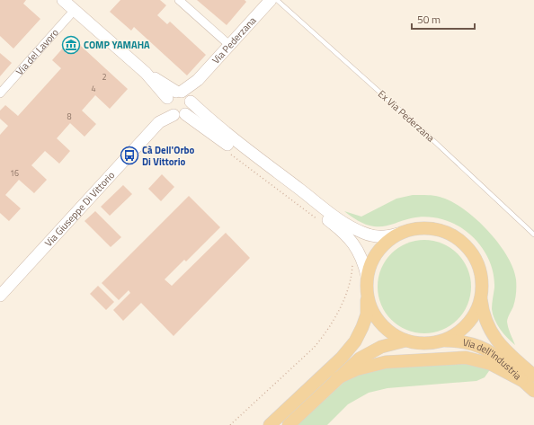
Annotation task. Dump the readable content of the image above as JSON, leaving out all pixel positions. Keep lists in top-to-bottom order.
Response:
{
  "streets": {
    "main road": ["Via Pederzana", "Via Giuseppe Di Vittorio", "Via dell'Industria"],
    "street": ["Via del Lavoro"],
    "lane": ["Ex Via Pederzana"]
  },
  "crossings": [
    ["Via Pederzana", "Via Giuseppe Di Vittorio"]
  ],
  "places": {
    "museum": ["COMP YAMAHA"],
    "bus stop": ["Cà Dell'Orbo Di Vittorio"]
  },
  "house_numbers": [
    "2",
    "4",
    "8",
    "16"
  ],
  "scale_bar": "50 m"
}
